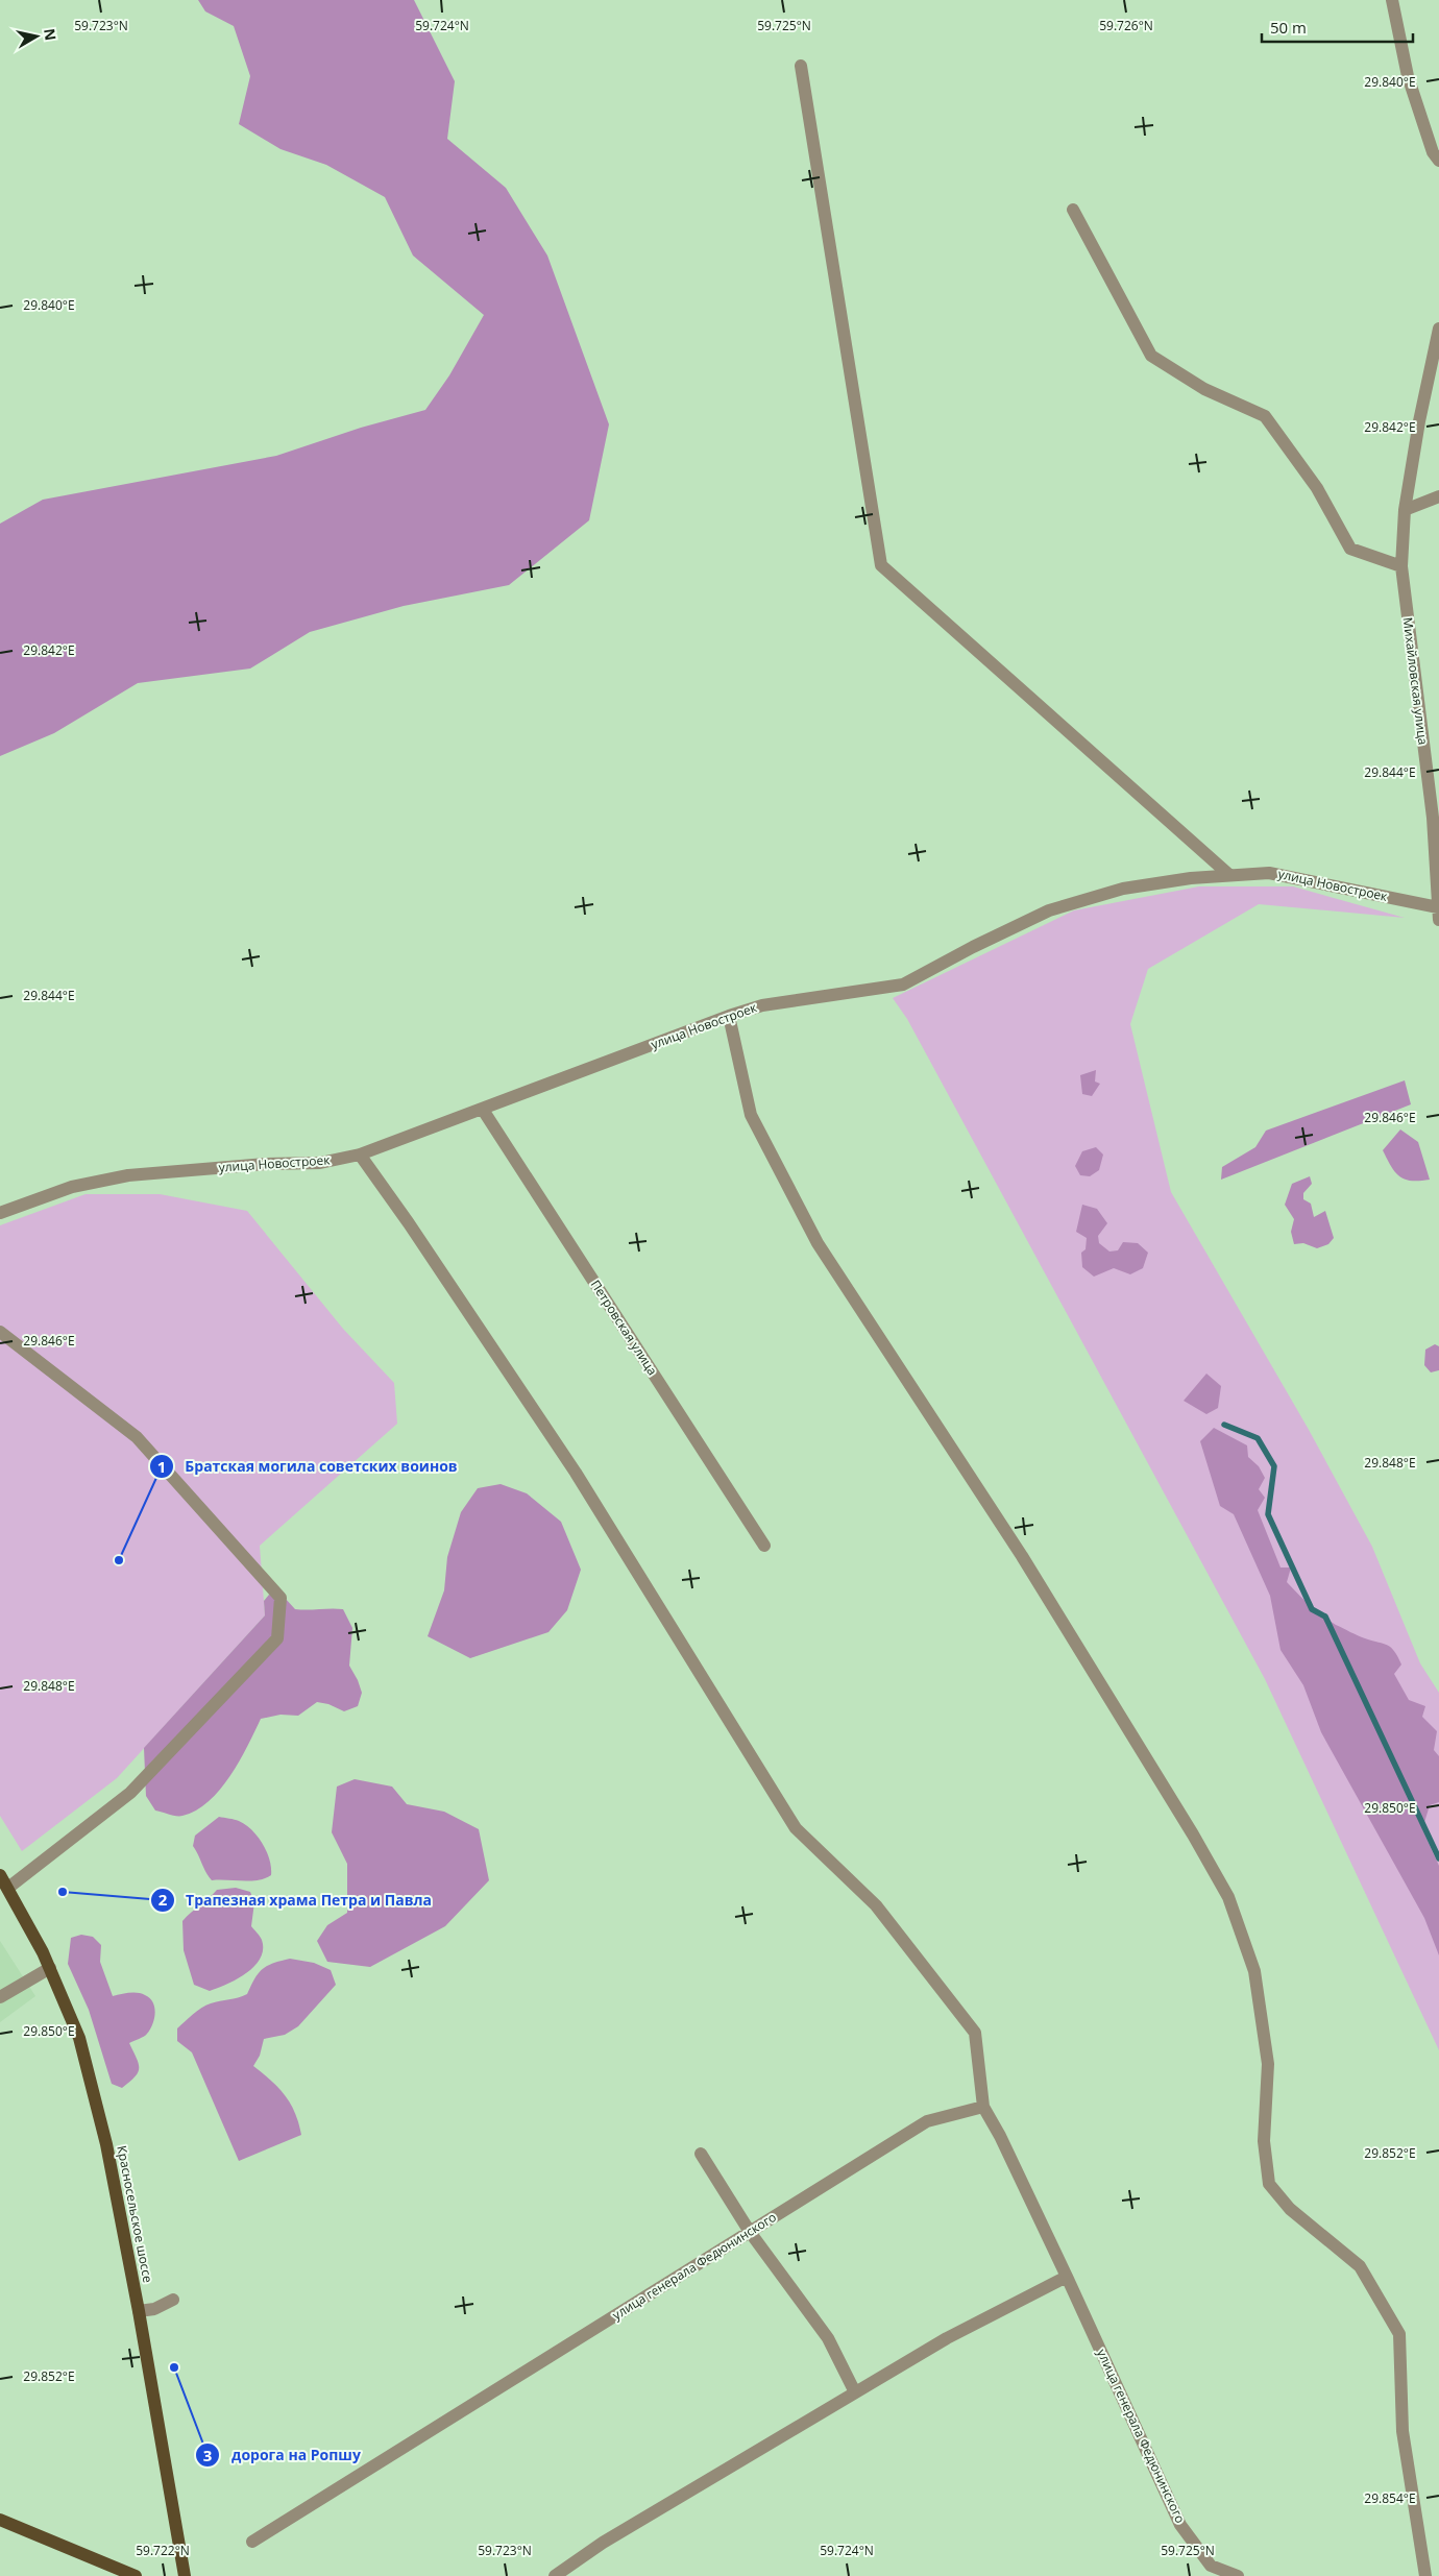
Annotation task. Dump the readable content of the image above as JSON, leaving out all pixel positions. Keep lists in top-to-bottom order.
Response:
{
  "streets": {
    "main road": ["Красносельское шоссе"],
    "street": [
      "Михайловская улица",
      "улица Новостроек",
      "Петровская улица",
      "улица генерала Федюнинского"
    ]
  },
  "crossings": [
    ["Михайловская улица", "улица Новостроек"],
    ["улица Новостроек", "Петровская улица"]
  ],
  "places": ["Братская могила советских воинов", "Трапезная храма Петра и Павла", "дорога на Ропшу"],
  "scale_bar": "50 m",
  "north": "right",
  "coordinates": [
    "59.723°N",
    "59.724°N",
    "59.725°N",
    "59.726°N",
    "29.840°E",
    "29.842°E",
    "29.844°E",
    "29.846°E",
    "29.848°E",
    "29.850°E",
    "29.852°E",
    "29.854°E",
    "59.722°N"
  ]
}
